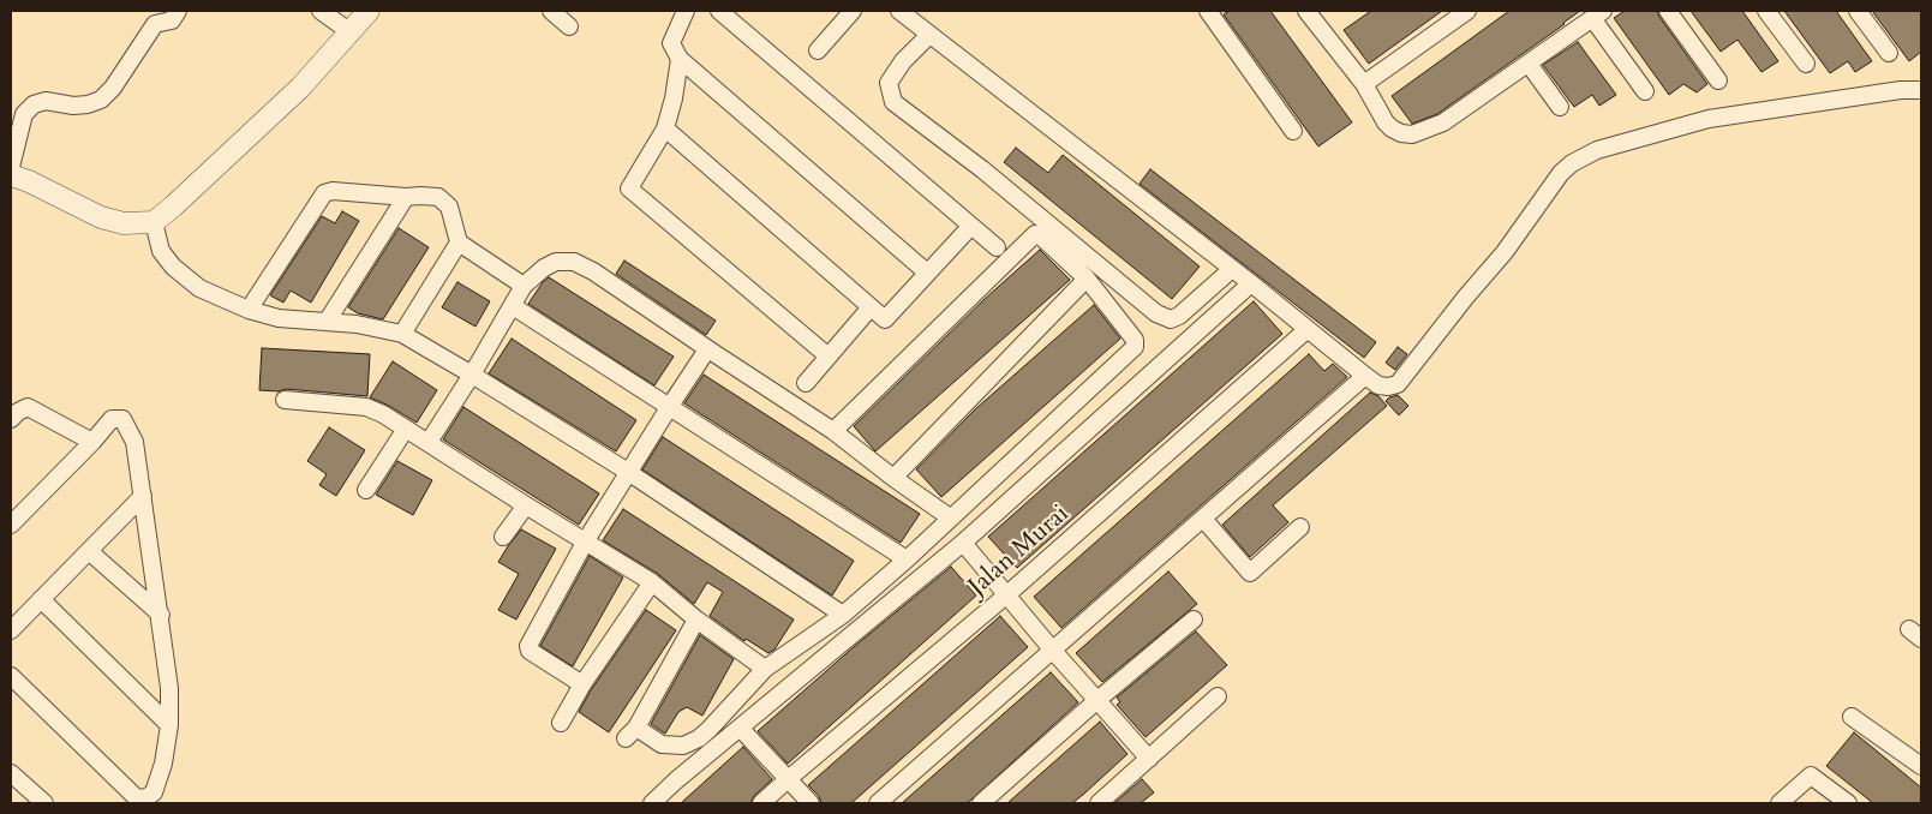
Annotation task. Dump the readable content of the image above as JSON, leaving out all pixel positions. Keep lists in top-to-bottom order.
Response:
{
  "streets": {
    "street": ["Jalan Murai"]
  }
}
